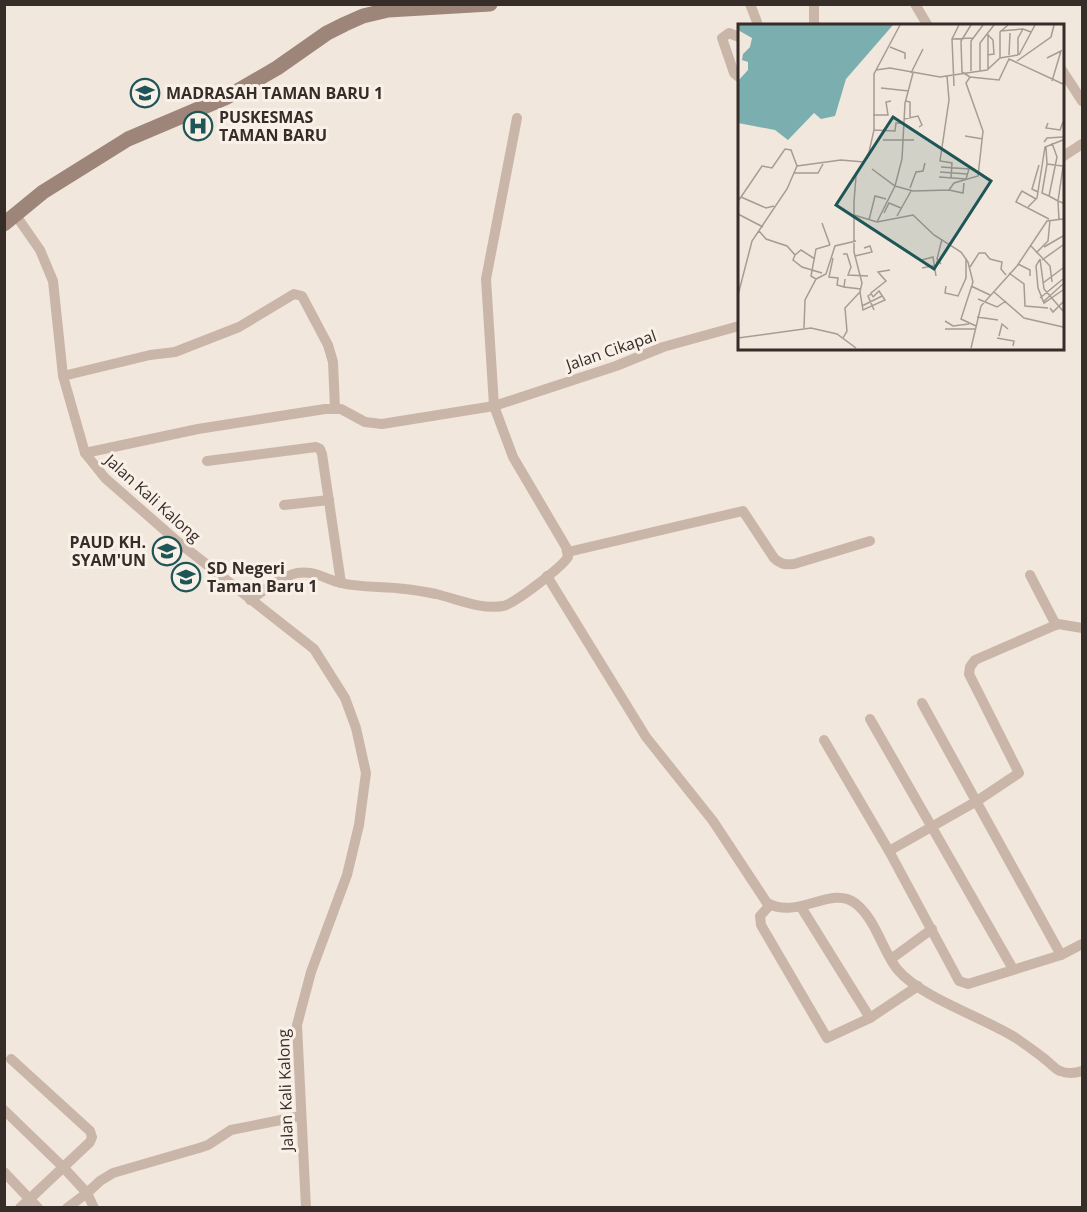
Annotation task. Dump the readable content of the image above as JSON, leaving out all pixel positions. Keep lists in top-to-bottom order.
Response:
{
  "streets": {
    "street": ["Jalan Cikapal", "Jalan Kali Kalong"]
  },
  "places": {
    "school or university": ["MADRASAH TAMAN BARU 1", "PAUD KH. SYAM'UN", "SD Negeri Taman Baru 1"],
    "hospital": ["PUSKESMAS TAMAN BARU"]
  }
}
